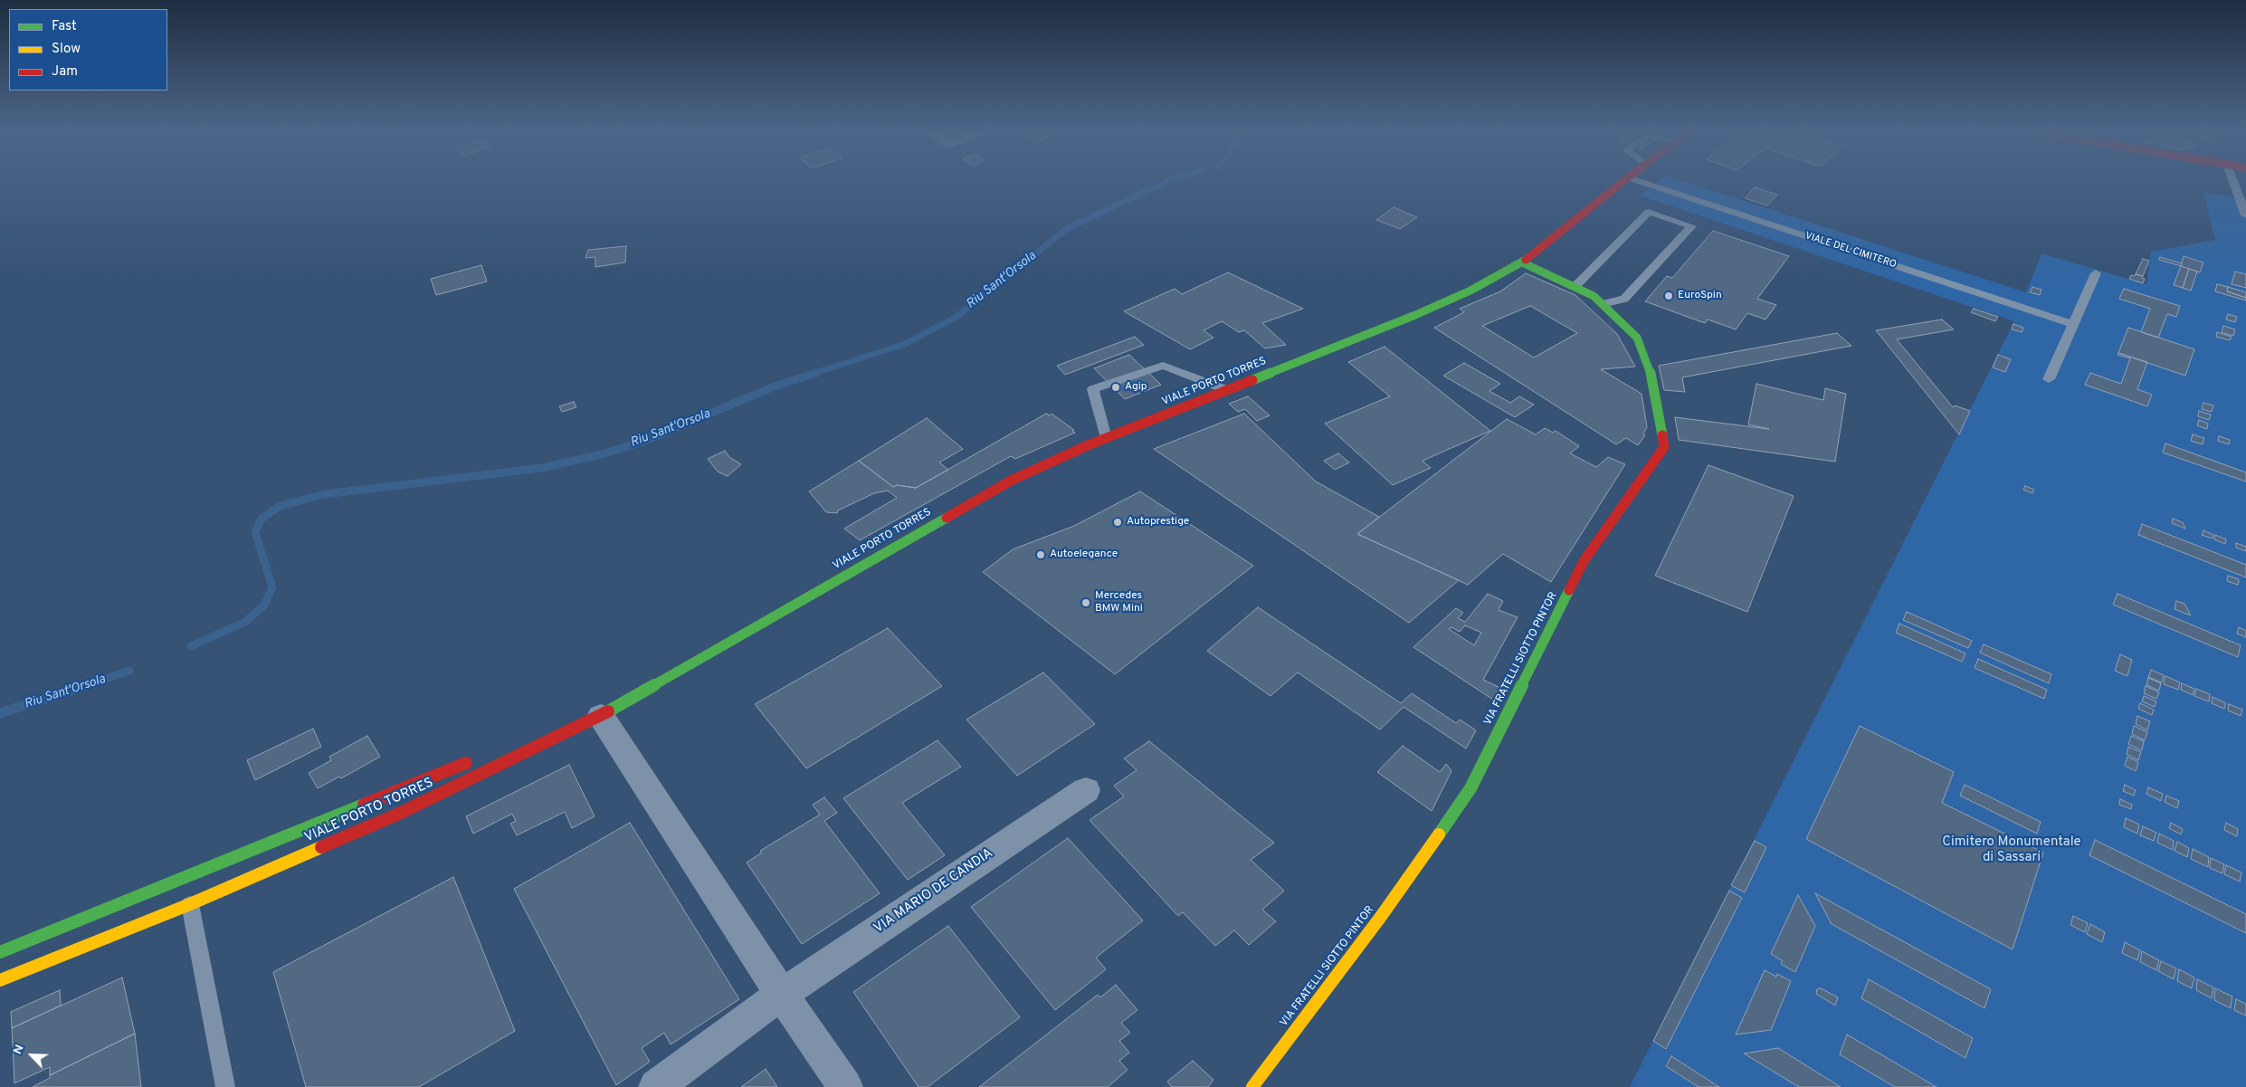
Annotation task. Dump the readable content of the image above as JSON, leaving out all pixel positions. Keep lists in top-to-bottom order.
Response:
{
  "streets": {
    "main road": ["VIALE PORTO TORRES", "VIA FRATELLI SIOTTO PINTOR"],
    "street": ["VIA MARIO DE CANDIA"],
    "lane": ["VIALE DEL CIMITERO"]
  },
  "crossings": [
    ["VIALE PORTO TORRES", "VIA FRATELLI SIOTTO PINTOR"]
  ],
  "water": ["Riu Sant'Orsola"],
  "parks": ["Cimitero Monumentale di Sassari"],
  "places": [
    "EuroSpin",
    "Agip",
    "Autoprestige",
    "Autoelegance",
    "Mercedes BMW Mini"
  ],
  "legend": ["Fast", "Slow", "Jam"],
  "north": "top left"
}
